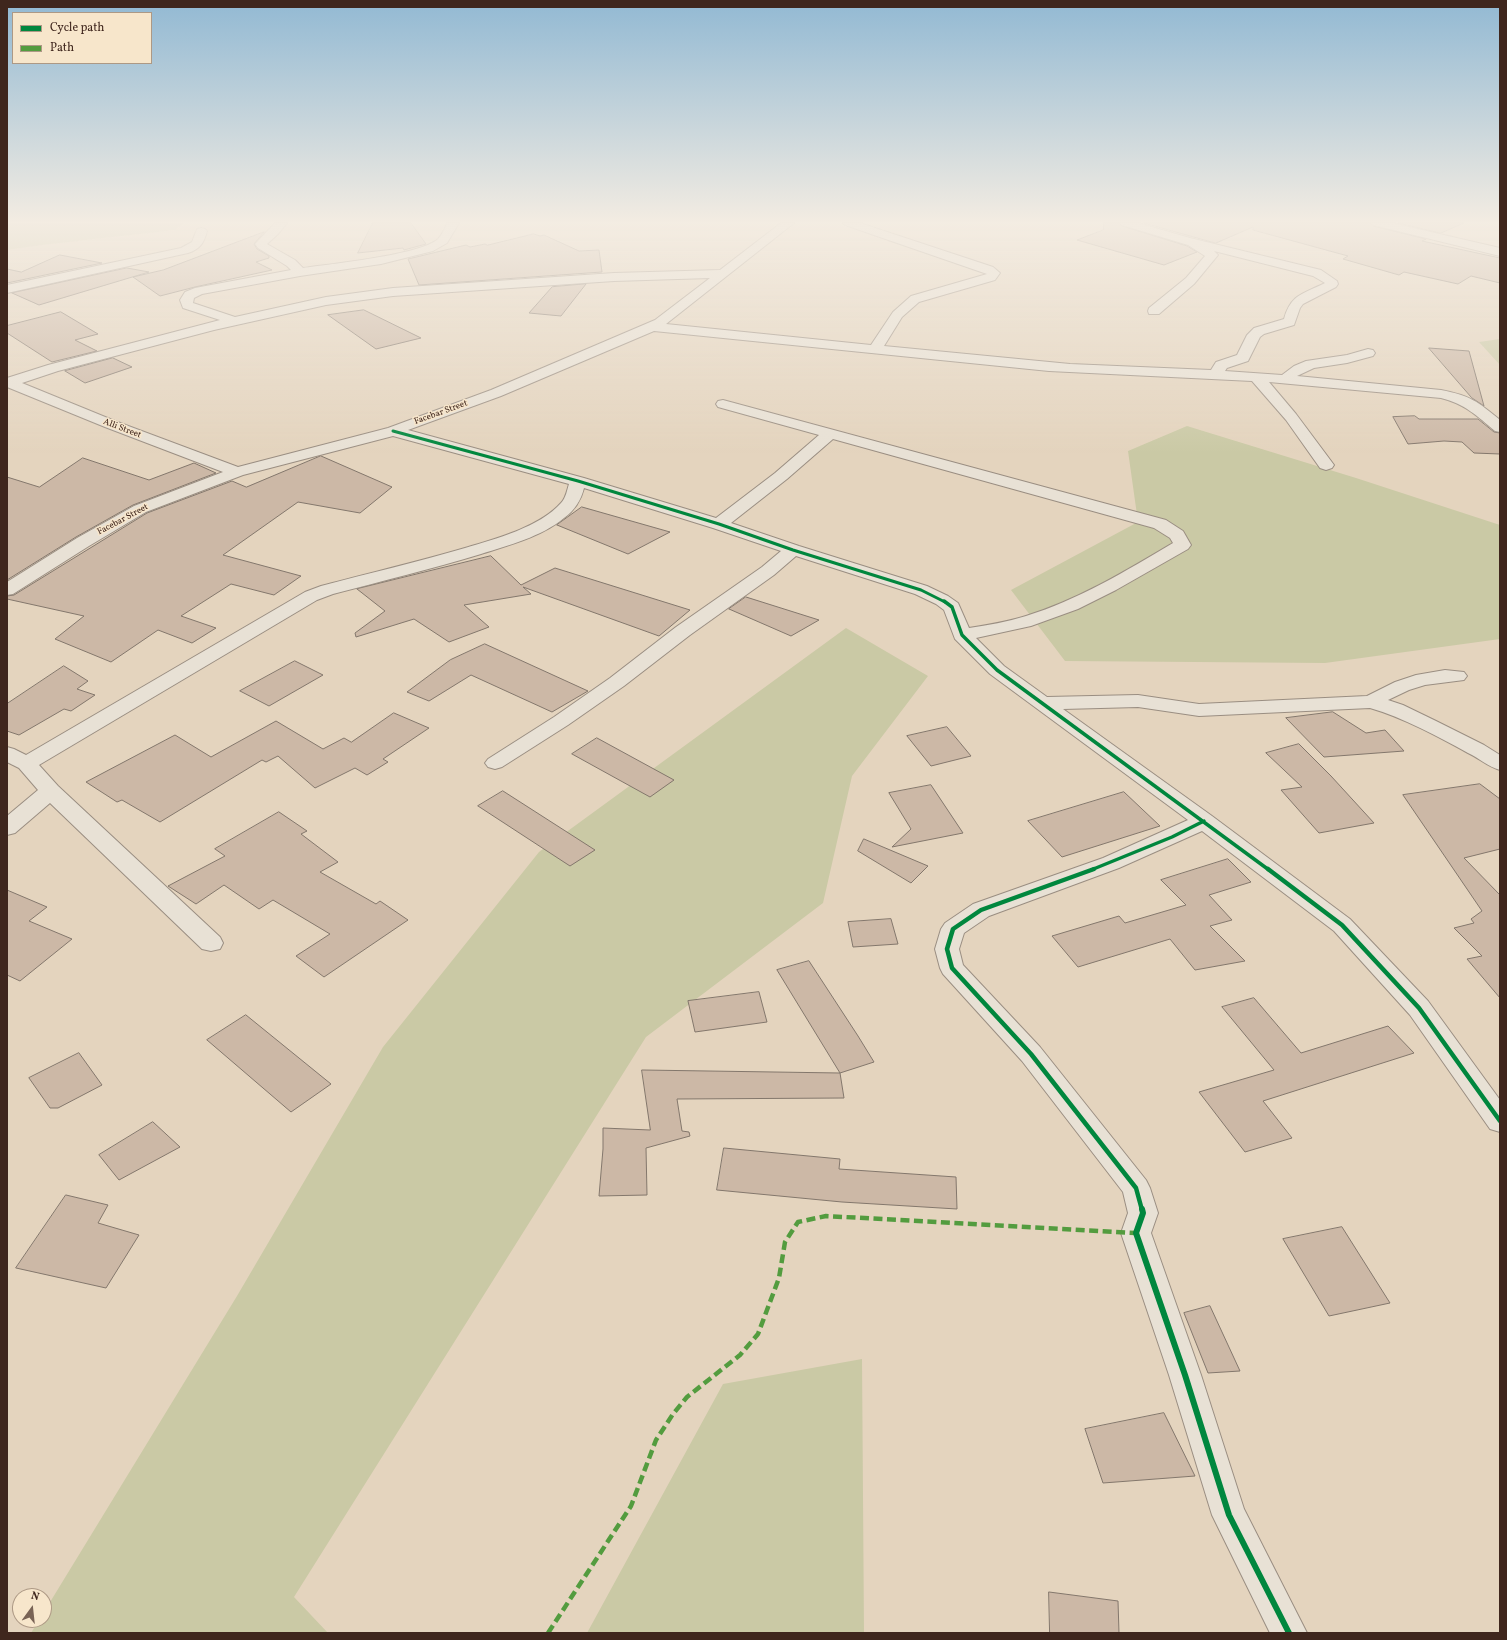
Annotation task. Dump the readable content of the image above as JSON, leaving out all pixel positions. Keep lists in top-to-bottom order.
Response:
{
  "streets": {
    "street": ["Facebar Street", "Alli Street"]
  },
  "crossings": [
    ["Facebar Street", "Alli Street"]
  ],
  "legend": ["Cycle path", "Path"],
  "north": "top"
}
